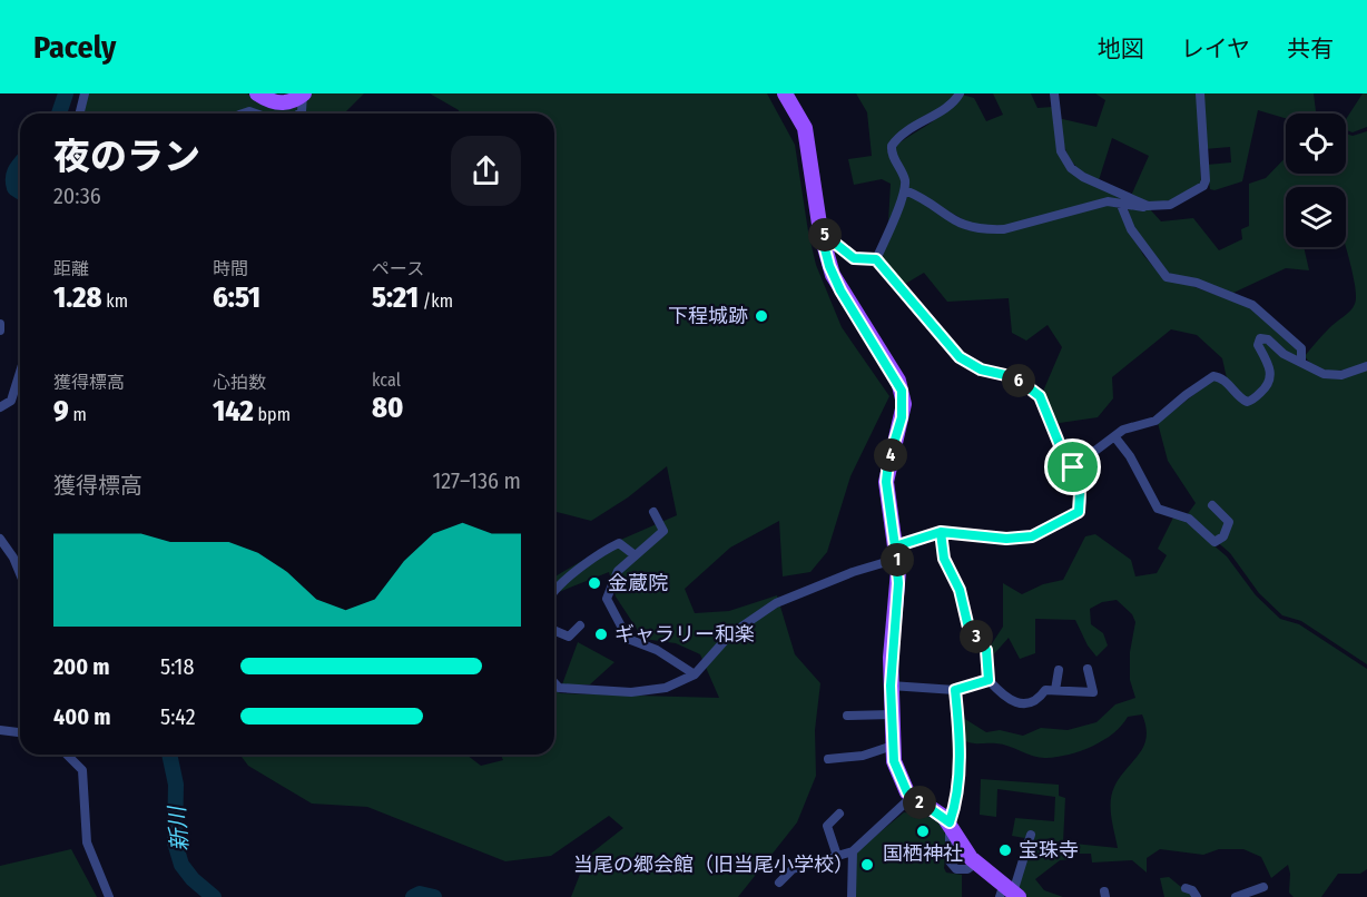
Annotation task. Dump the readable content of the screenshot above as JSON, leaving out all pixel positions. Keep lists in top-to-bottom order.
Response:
{
  "water": ["新川"],
  "places": [
    "下程城跡",
    "金蔵院",
    "ギャラリー和楽",
    "国栖神社",
    "宝珠寺",
    "当尾の郷会館（旧当尾小学校）"
  ],
  "page": {
    "header": "Pacely",
    "nav": ["地図", "レイヤ", "共有"],
    "heading": ["夜のラン", "20:36"],
    "pins": [
      "5",
      "6",
      "4",
      "1",
      "3",
      "2"
    ],
    "stats": [
      ["距離", "1.28 km"],
      ["時間", "6:51"],
      ["ペース", "5:21 /km"],
      ["獲得標高", "9 m"],
      ["心拍数", "142 bpm"],
      ["kcal", "80"]
    ],
    "chart": ["獲得標高", "127–136 m"],
    "list": [
      {
        "name": "200 m",
        "note": "5:18"
      },
      {
        "name": "400 m",
        "note": "5:42"
      }
    ]
  }
}
